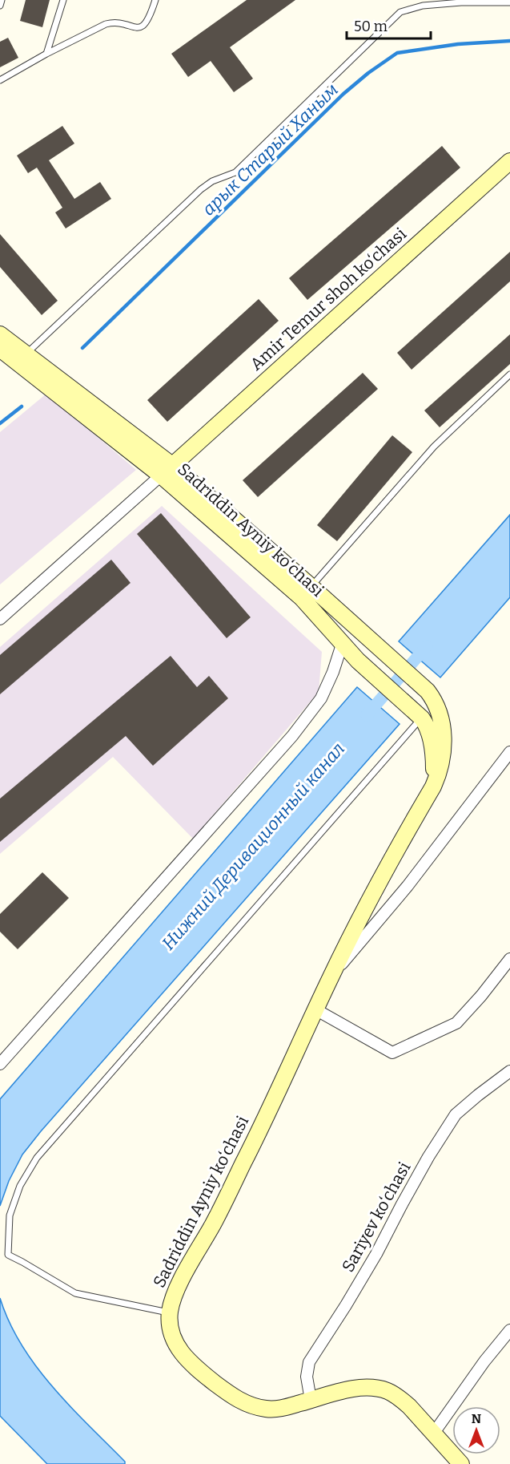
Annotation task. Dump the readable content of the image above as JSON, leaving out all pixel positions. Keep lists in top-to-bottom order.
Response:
{
  "streets": {
    "main road": ["Amir Temur shoh ko‘chasi", "Sadriddin Ayniy ko‘chasi"],
    "street": ["Sariyev ko‘chasi"]
  },
  "crossings": [
    ["Amir Temur shoh ko‘chasi", "Sadriddin Ayniy ko‘chasi"],
    ["Sadriddin Ayniy ko‘chasi", "Sariyev ko‘chasi"]
  ],
  "water": ["арык Старый Ханым", "Нижний Деривационный канал"],
  "scale_bar": "50 m",
  "north": "top"
}
